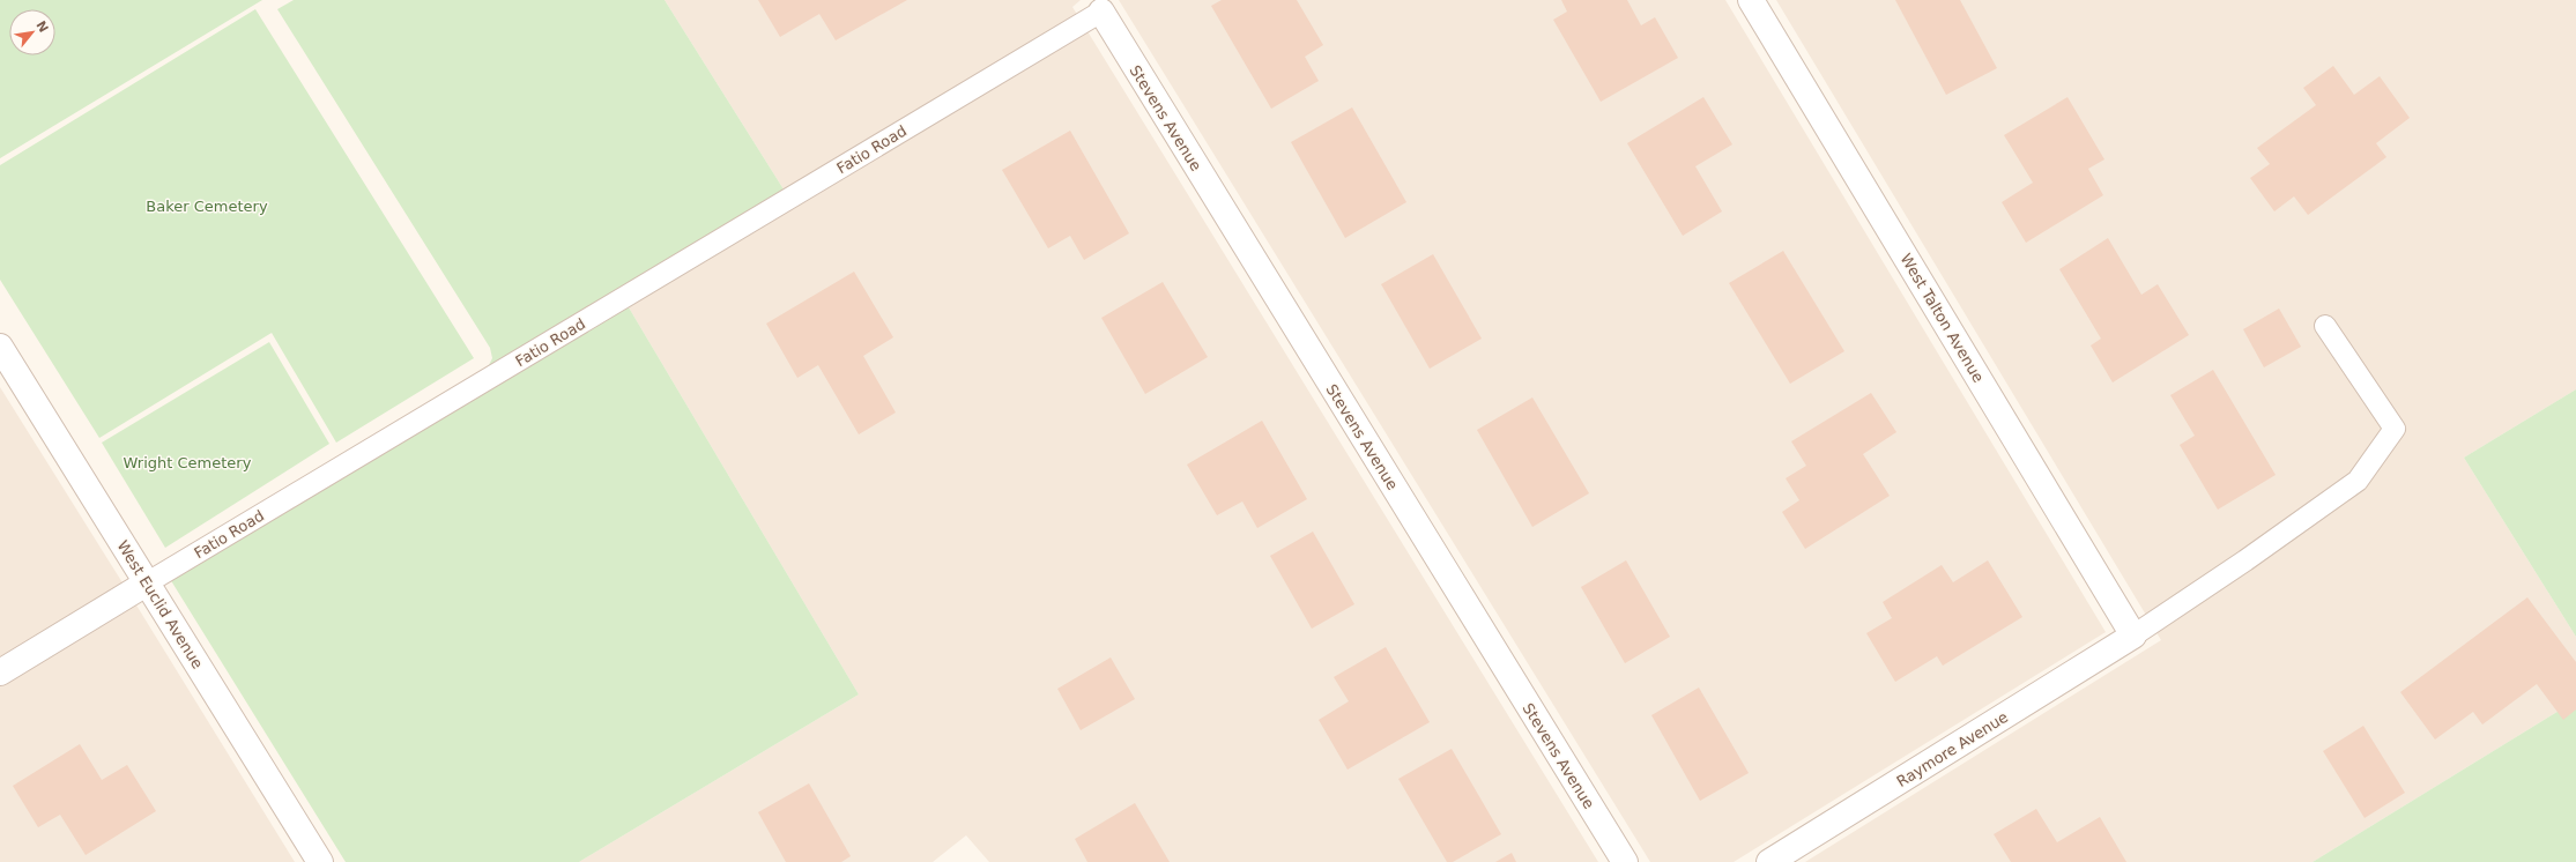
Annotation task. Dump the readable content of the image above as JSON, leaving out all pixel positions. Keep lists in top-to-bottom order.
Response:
{
  "streets": {
    "street": [
      "Stevens Avenue",
      "Fatio Road",
      "West Talton Avenue",
      "West Euclid Avenue",
      "Raymore Avenue"
    ]
  },
  "crossings": [
    ["Stevens Avenue", "Fatio Road"],
    ["Fatio Road", "West Euclid Avenue"],
    ["West Talton Avenue", "Raymore Avenue"]
  ],
  "parks": ["Baker Cemetery", "Wright Cemetery"],
  "north": "top right"
}
